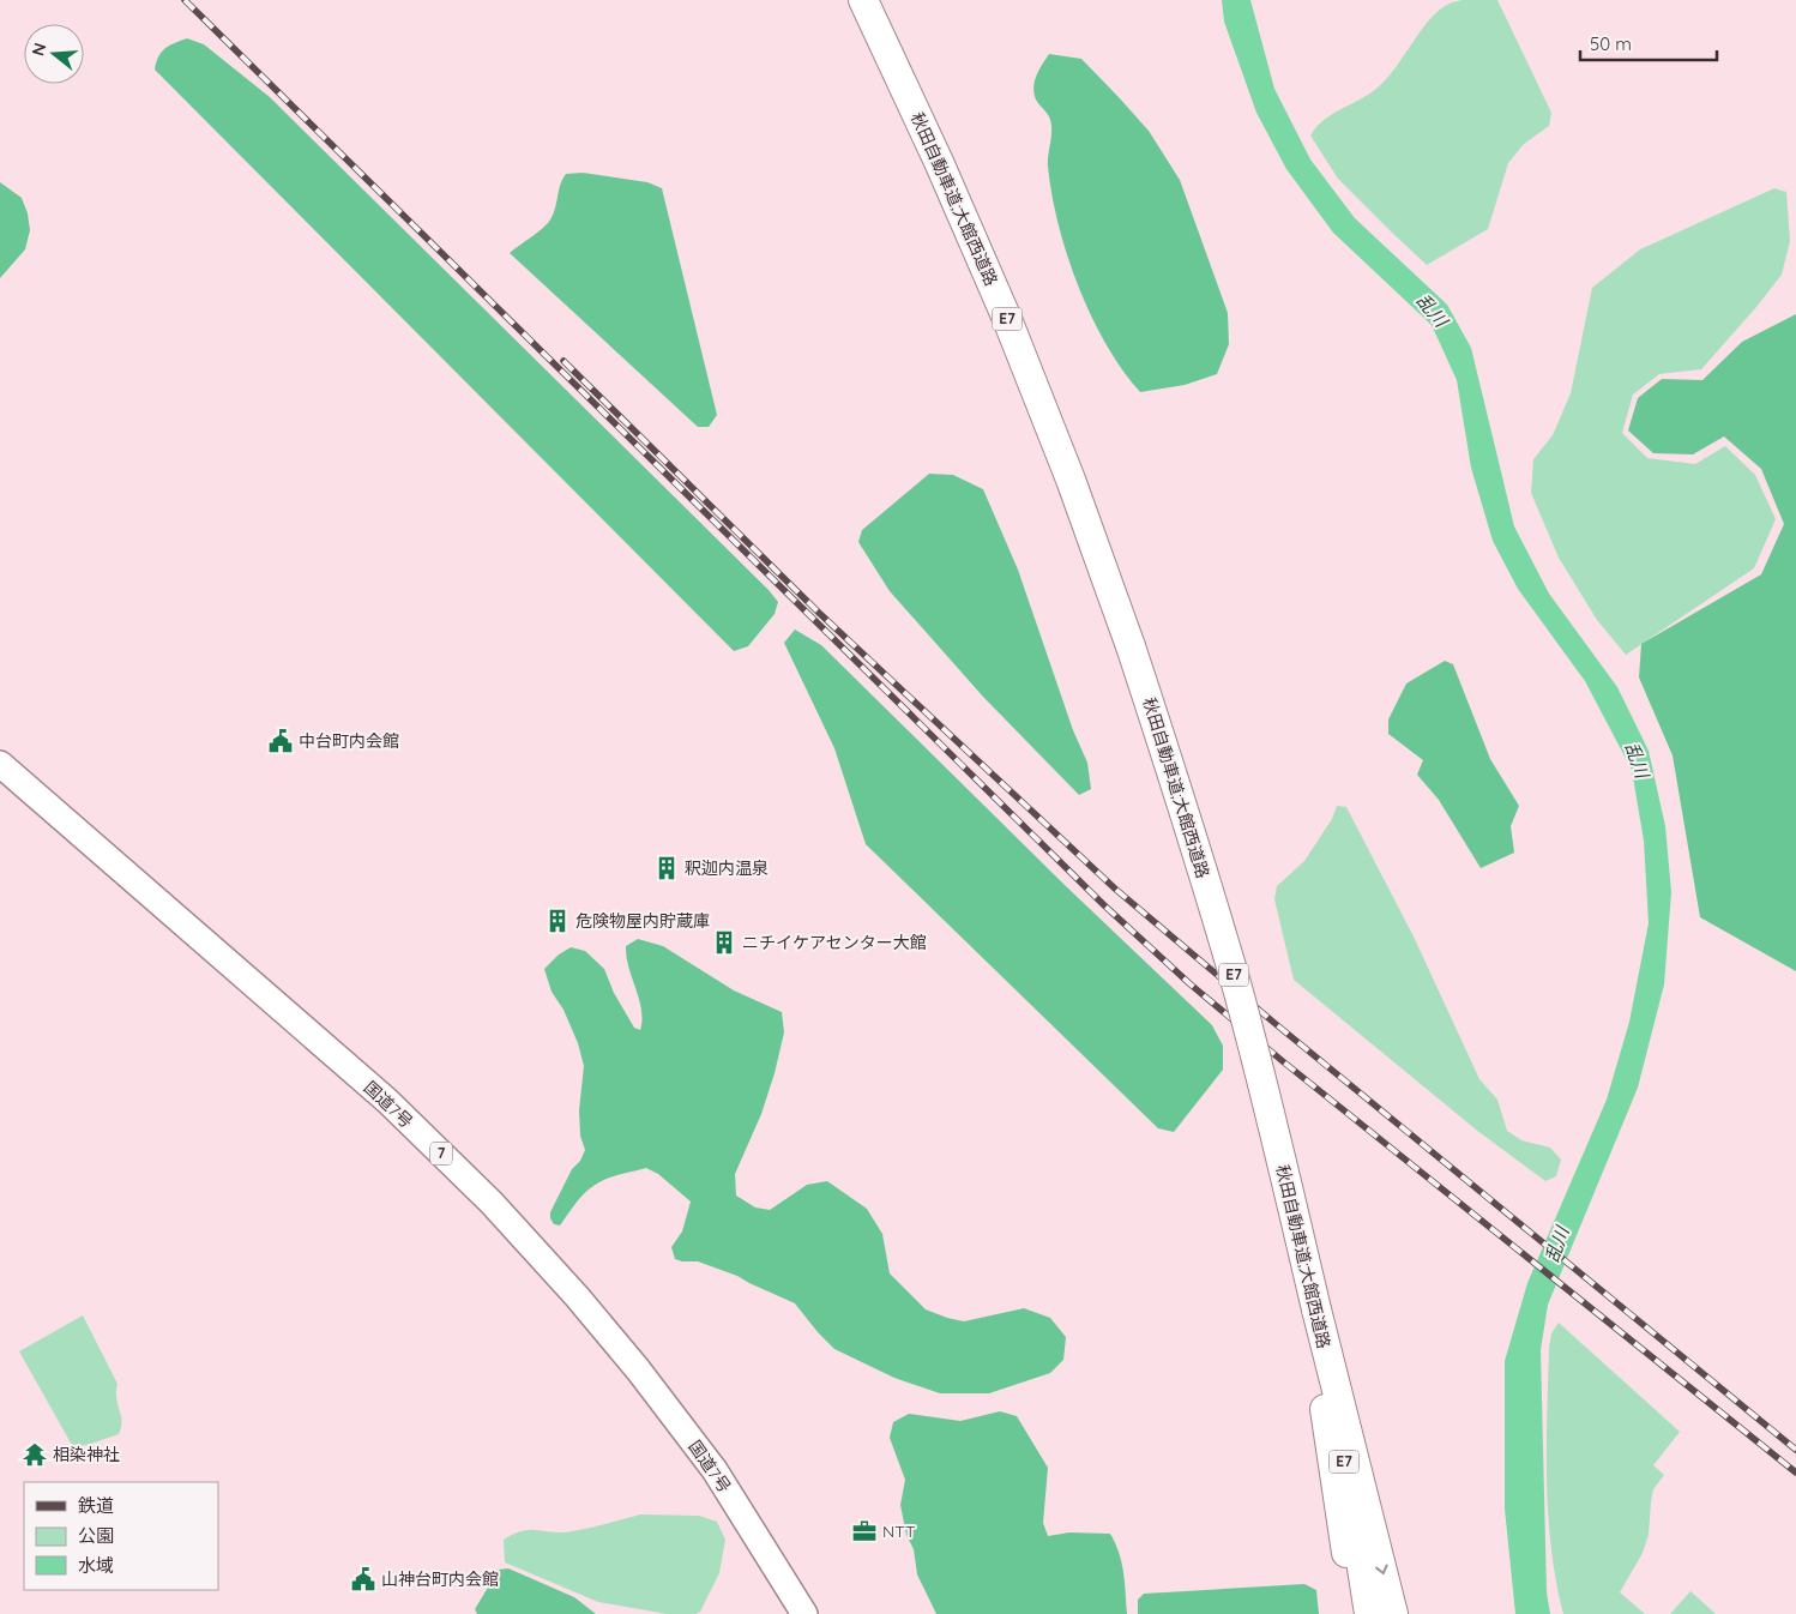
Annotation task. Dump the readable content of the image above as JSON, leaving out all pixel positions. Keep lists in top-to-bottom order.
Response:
{
  "streets": {
    "highway": [
      "秋田自動車道;大館西道路",
      "E7",
      "国道7号",
      "7"
    ]
  },
  "water": ["乱川"],
  "places": {
    "public building": ["中台町内会館", "山神台町内会館"],
    "building": ["釈迦内温泉", "危険物屋内貯蔵庫", "ニチイケアセンター大館"],
    "temple": ["相染神社"],
    "office": ["NTT"]
  },
  "legend": ["鉄道", "公園", "水域"],
  "scale_bar": "50 m",
  "north": "left"
}
